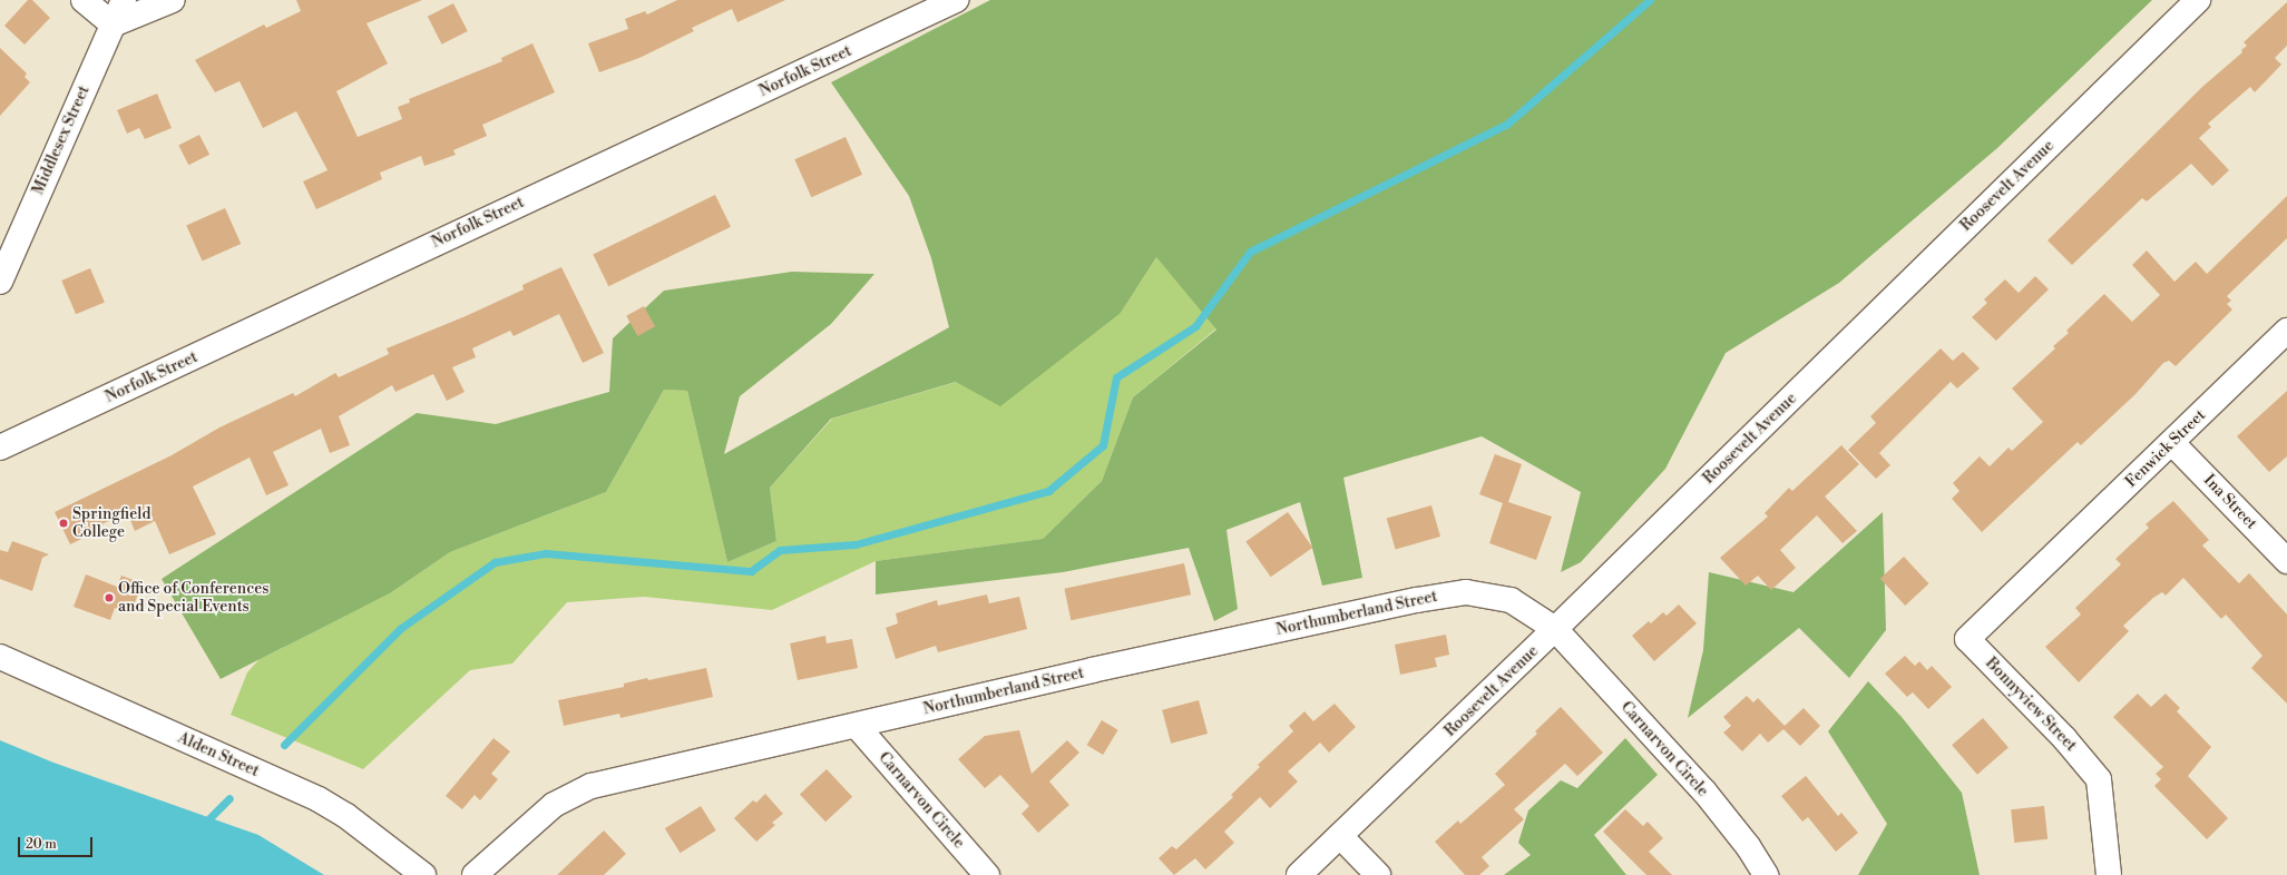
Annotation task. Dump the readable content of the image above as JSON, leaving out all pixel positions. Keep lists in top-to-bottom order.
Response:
{
  "streets": {
    "street": [
      "Norfolk Street",
      "Middlesex Street",
      "Roosevelt Avenue",
      "Fenwick Street",
      "Ina Street",
      "Northumberland Street",
      "Bonnyview Street",
      "Carnarvon Circle",
      "Alden Street"
    ]
  },
  "crossings": [
    ["Roosevelt Avenue", "Northumberland Street"],
    ["Roosevelt Avenue", "Carnarvon Circle"],
    ["Fenwick Street", "Ina Street"],
    ["Fenwick Street", "Bonnyview Street"],
    ["Northumberland Street", "Carnarvon Circle"]
  ],
  "places": ["Springfield College", "Office of Conferences and Special Events"],
  "scale_bar": "20 m"
}
